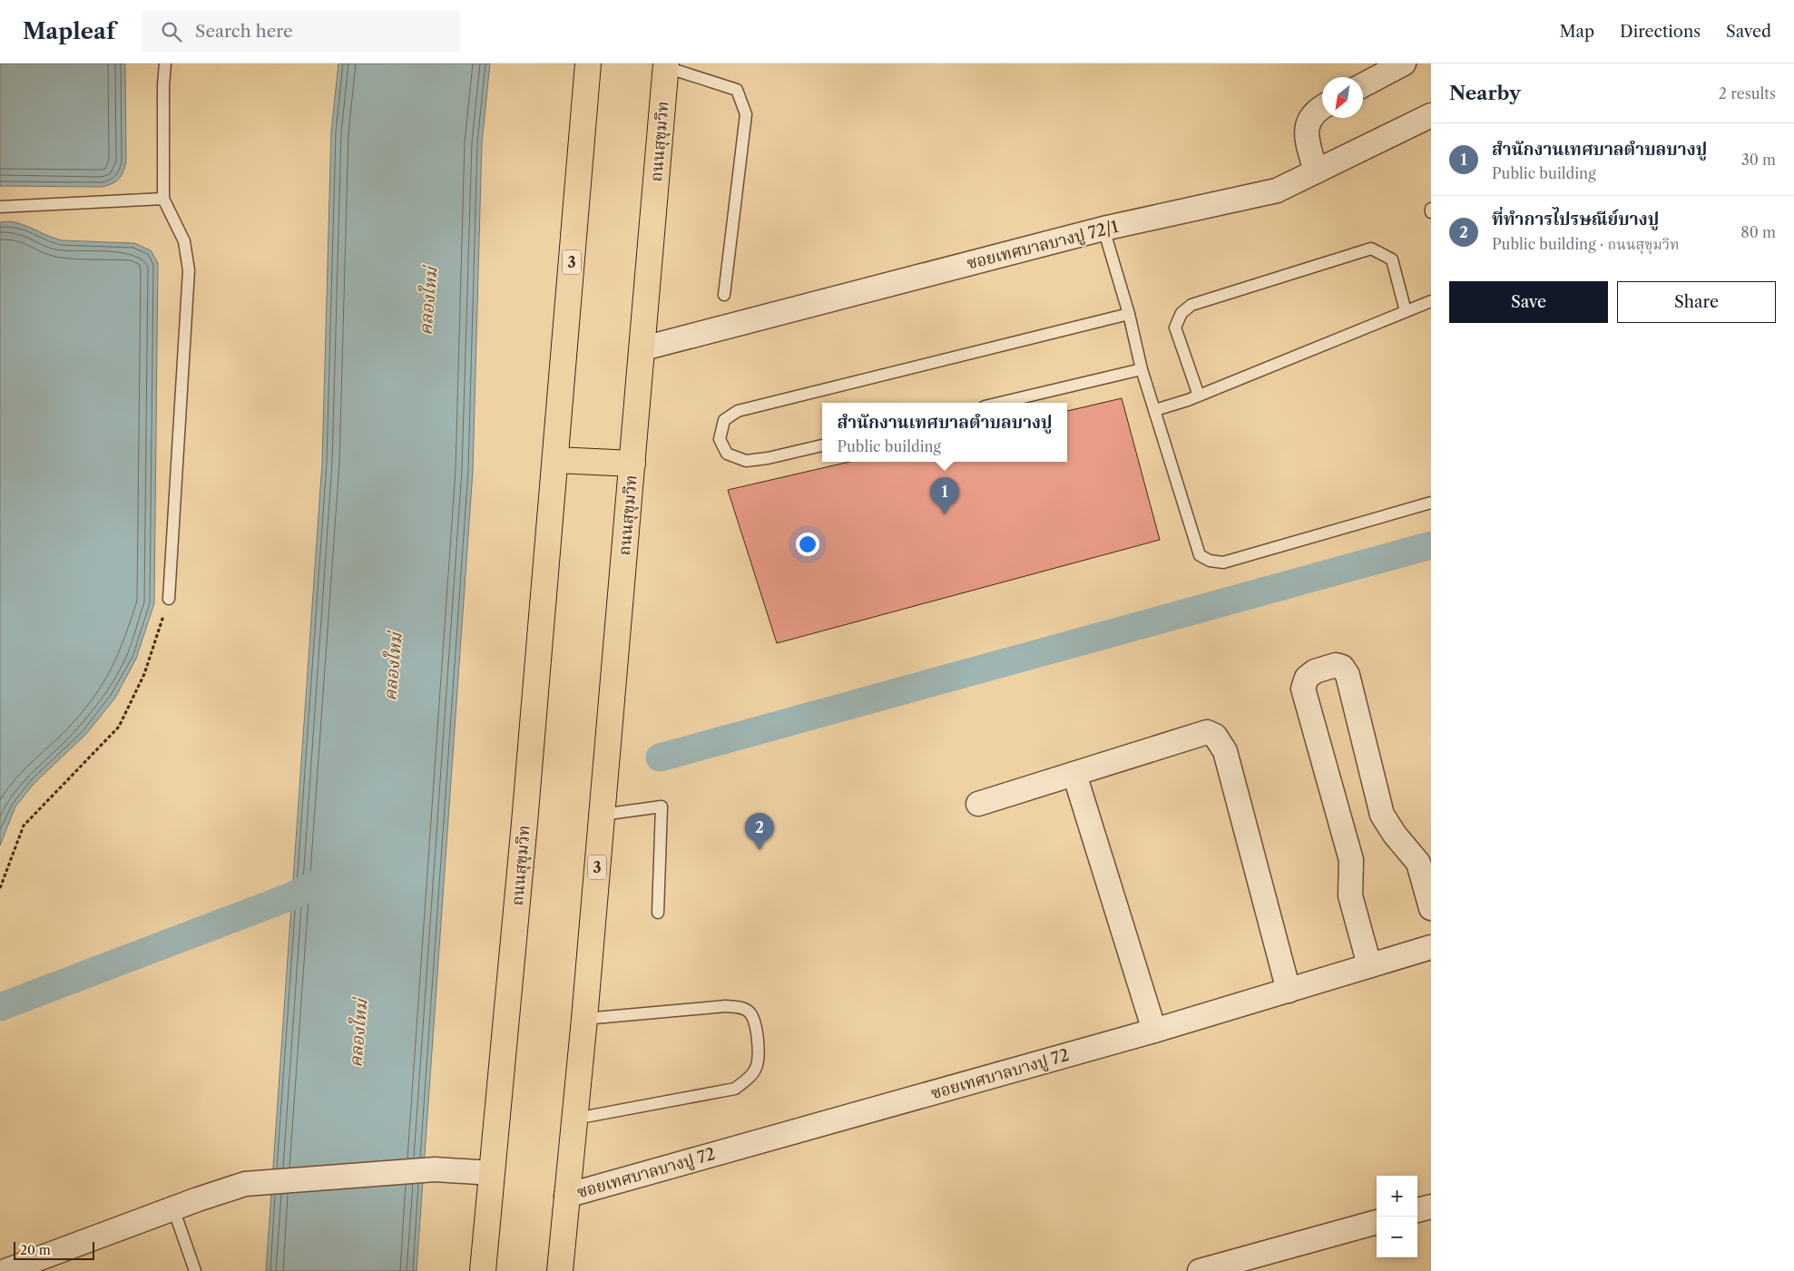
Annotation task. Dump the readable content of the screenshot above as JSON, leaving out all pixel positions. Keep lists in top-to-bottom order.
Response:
{
  "streets": {
    "main road": ["ถนนสุขุมวิท", "3"],
    "street": ["ซอยเทศบาลบางปู 72/1", "ซอยเทศบาลบางปู 72"]
  },
  "crossings": [
    ["ถนนสุขุมวิท", "ซอยเทศบาลบางปู 72/1"],
    ["ถนนสุขุมวิท", "ซอยเทศบาลบางปู 72"]
  ],
  "water": ["คลองใหม่"],
  "scale_bar": "20 m",
  "north": "bottom left",
  "page": {
    "header": "Mapleaf",
    "search": "Search here",
    "nav": ["Map", "Directions", "Saved"],
    "heading": ["Nearby", "2 results"],
    "list": [
      {
        "mark": "1",
        "name": "สำนักงานเทศบาลตำบลบางปู",
        "note": "Public building",
        "value": "30 m"
      },
      {
        "mark": "2",
        "name": "ที่ทำการไปรษณีย์บางปู",
        "note": "Public building · ถนนสุขุมวิท",
        "value": "80 m"
      }
    ],
    "buttons": ["Save", "Share"],
    "popup": ["สำนักงานเทศบาลตำบลบางปู", "Public building"],
    "pins": ["1", "2"],
    "map_buttons": ["+", "−"],
    "scale": "20 m"
  }
}
